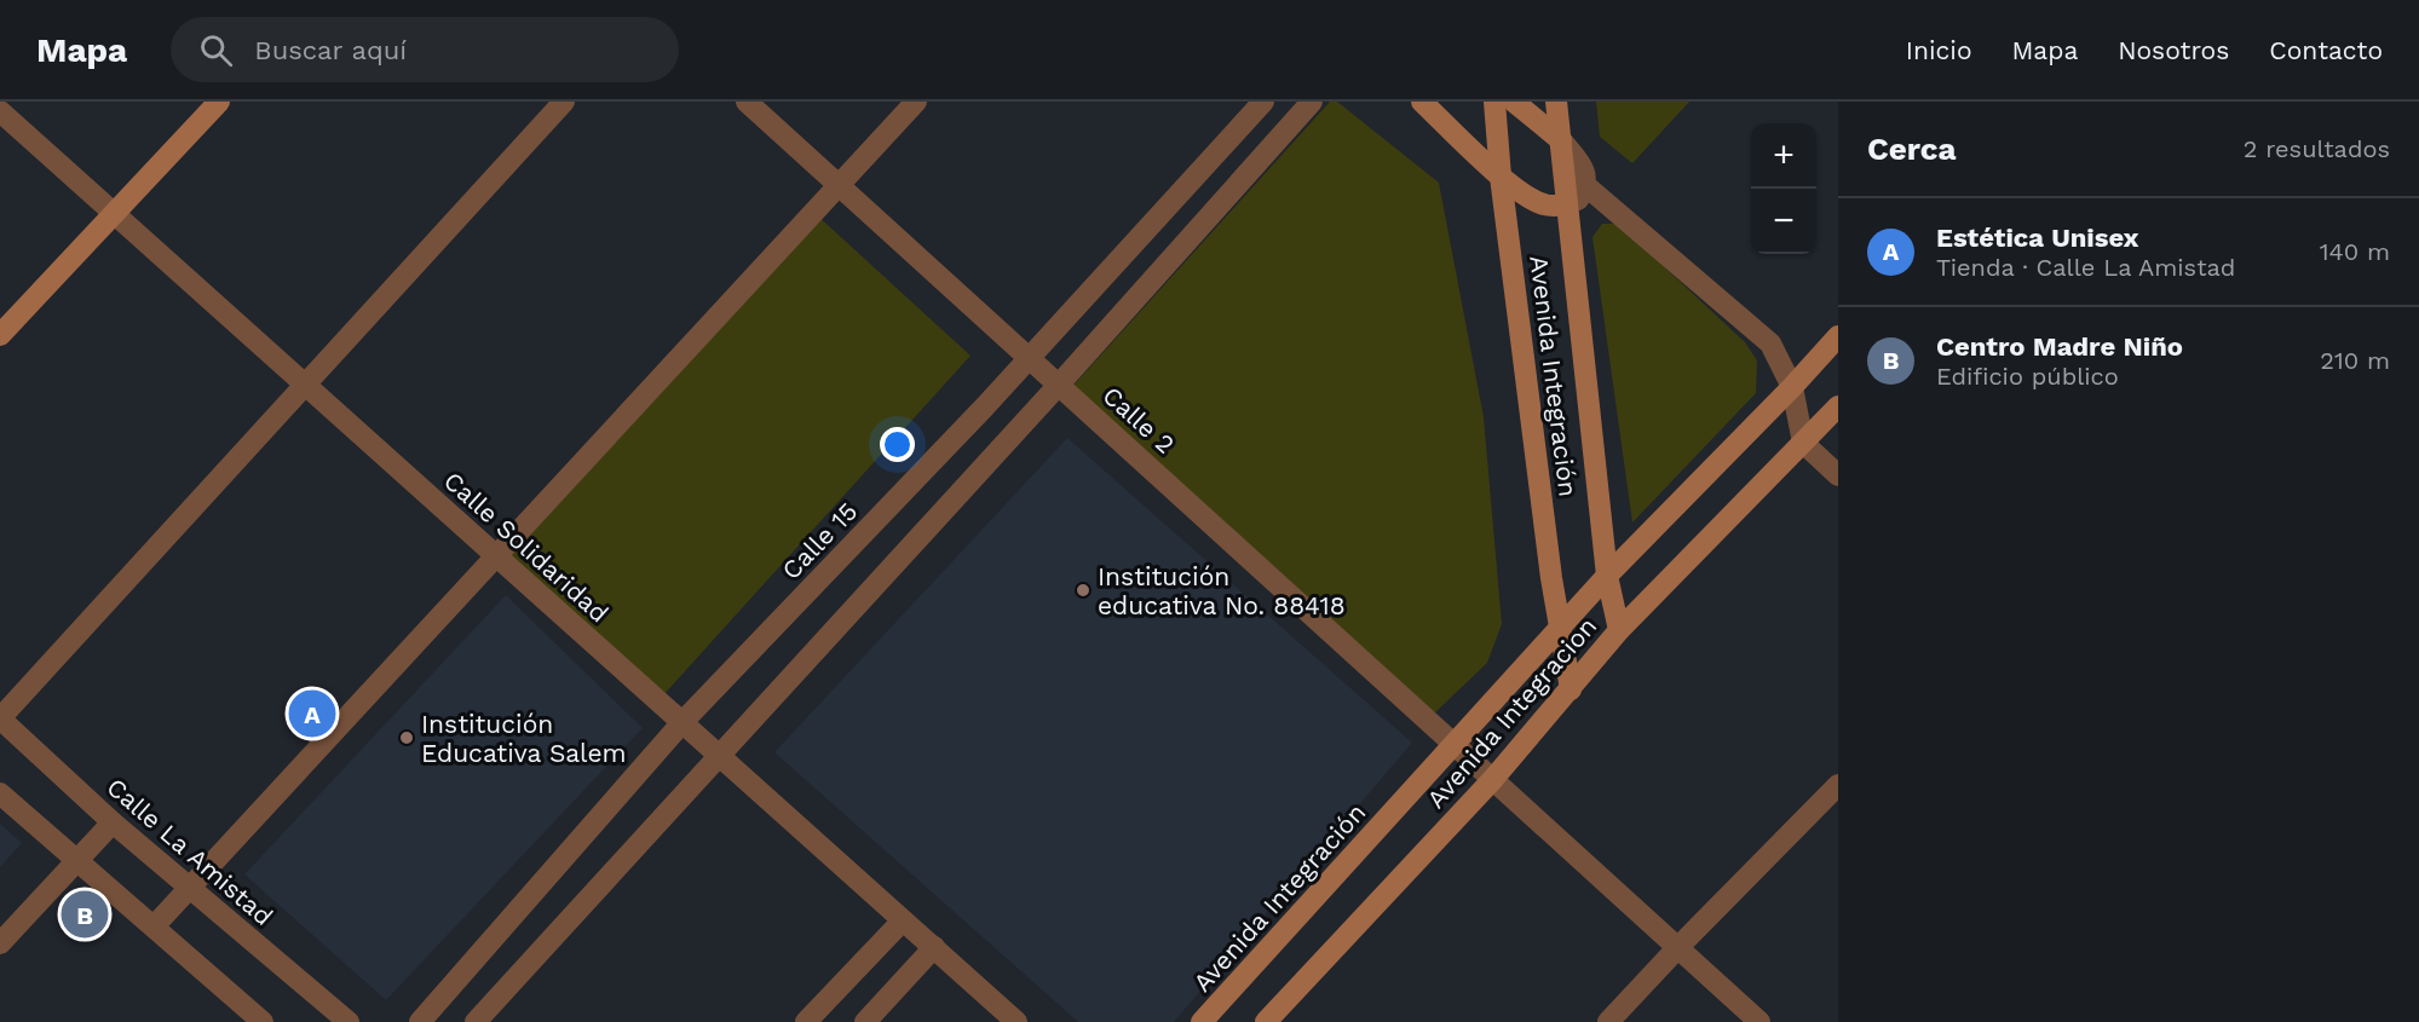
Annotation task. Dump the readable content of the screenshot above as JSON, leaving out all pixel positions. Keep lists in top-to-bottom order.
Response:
{
  "streets": {
    "main road": ["Avenida Integración", "Avenida Integracion"],
    "street": [
      "Calle 2",
      "Calle 15",
      "Calle Solidaridad",
      "Calle La Amistad"
    ]
  },
  "crossings": [
    ["Avenida Integración", "Calle 2"],
    ["Avenida Integración", "Avenida Integracion"],
    ["Calle 2", "Calle 15"],
    ["Calle 2", "Avenida Integracion"],
    ["Calle 15", "Calle Solidaridad"]
  ],
  "places": ["Institución educativa No. 88418", "Institución Educativa Salem"],
  "page": {
    "header": "Mapa",
    "search": "Buscar aquí",
    "nav": [
      "Inicio",
      "Mapa",
      "Nosotros",
      "Contacto"
    ],
    "heading": ["Cerca", "2 resultados"],
    "map_buttons": ["+", "−"],
    "list": [
      {
        "mark": "A",
        "name": "Estética Unisex",
        "note": "Tienda · Calle La Amistad",
        "value": "140 m"
      },
      {
        "mark": "B",
        "name": "Centro Madre Niño",
        "note": "Edificio público",
        "value": "210 m"
      }
    ],
    "pins": ["A", "B"]
  }
}
